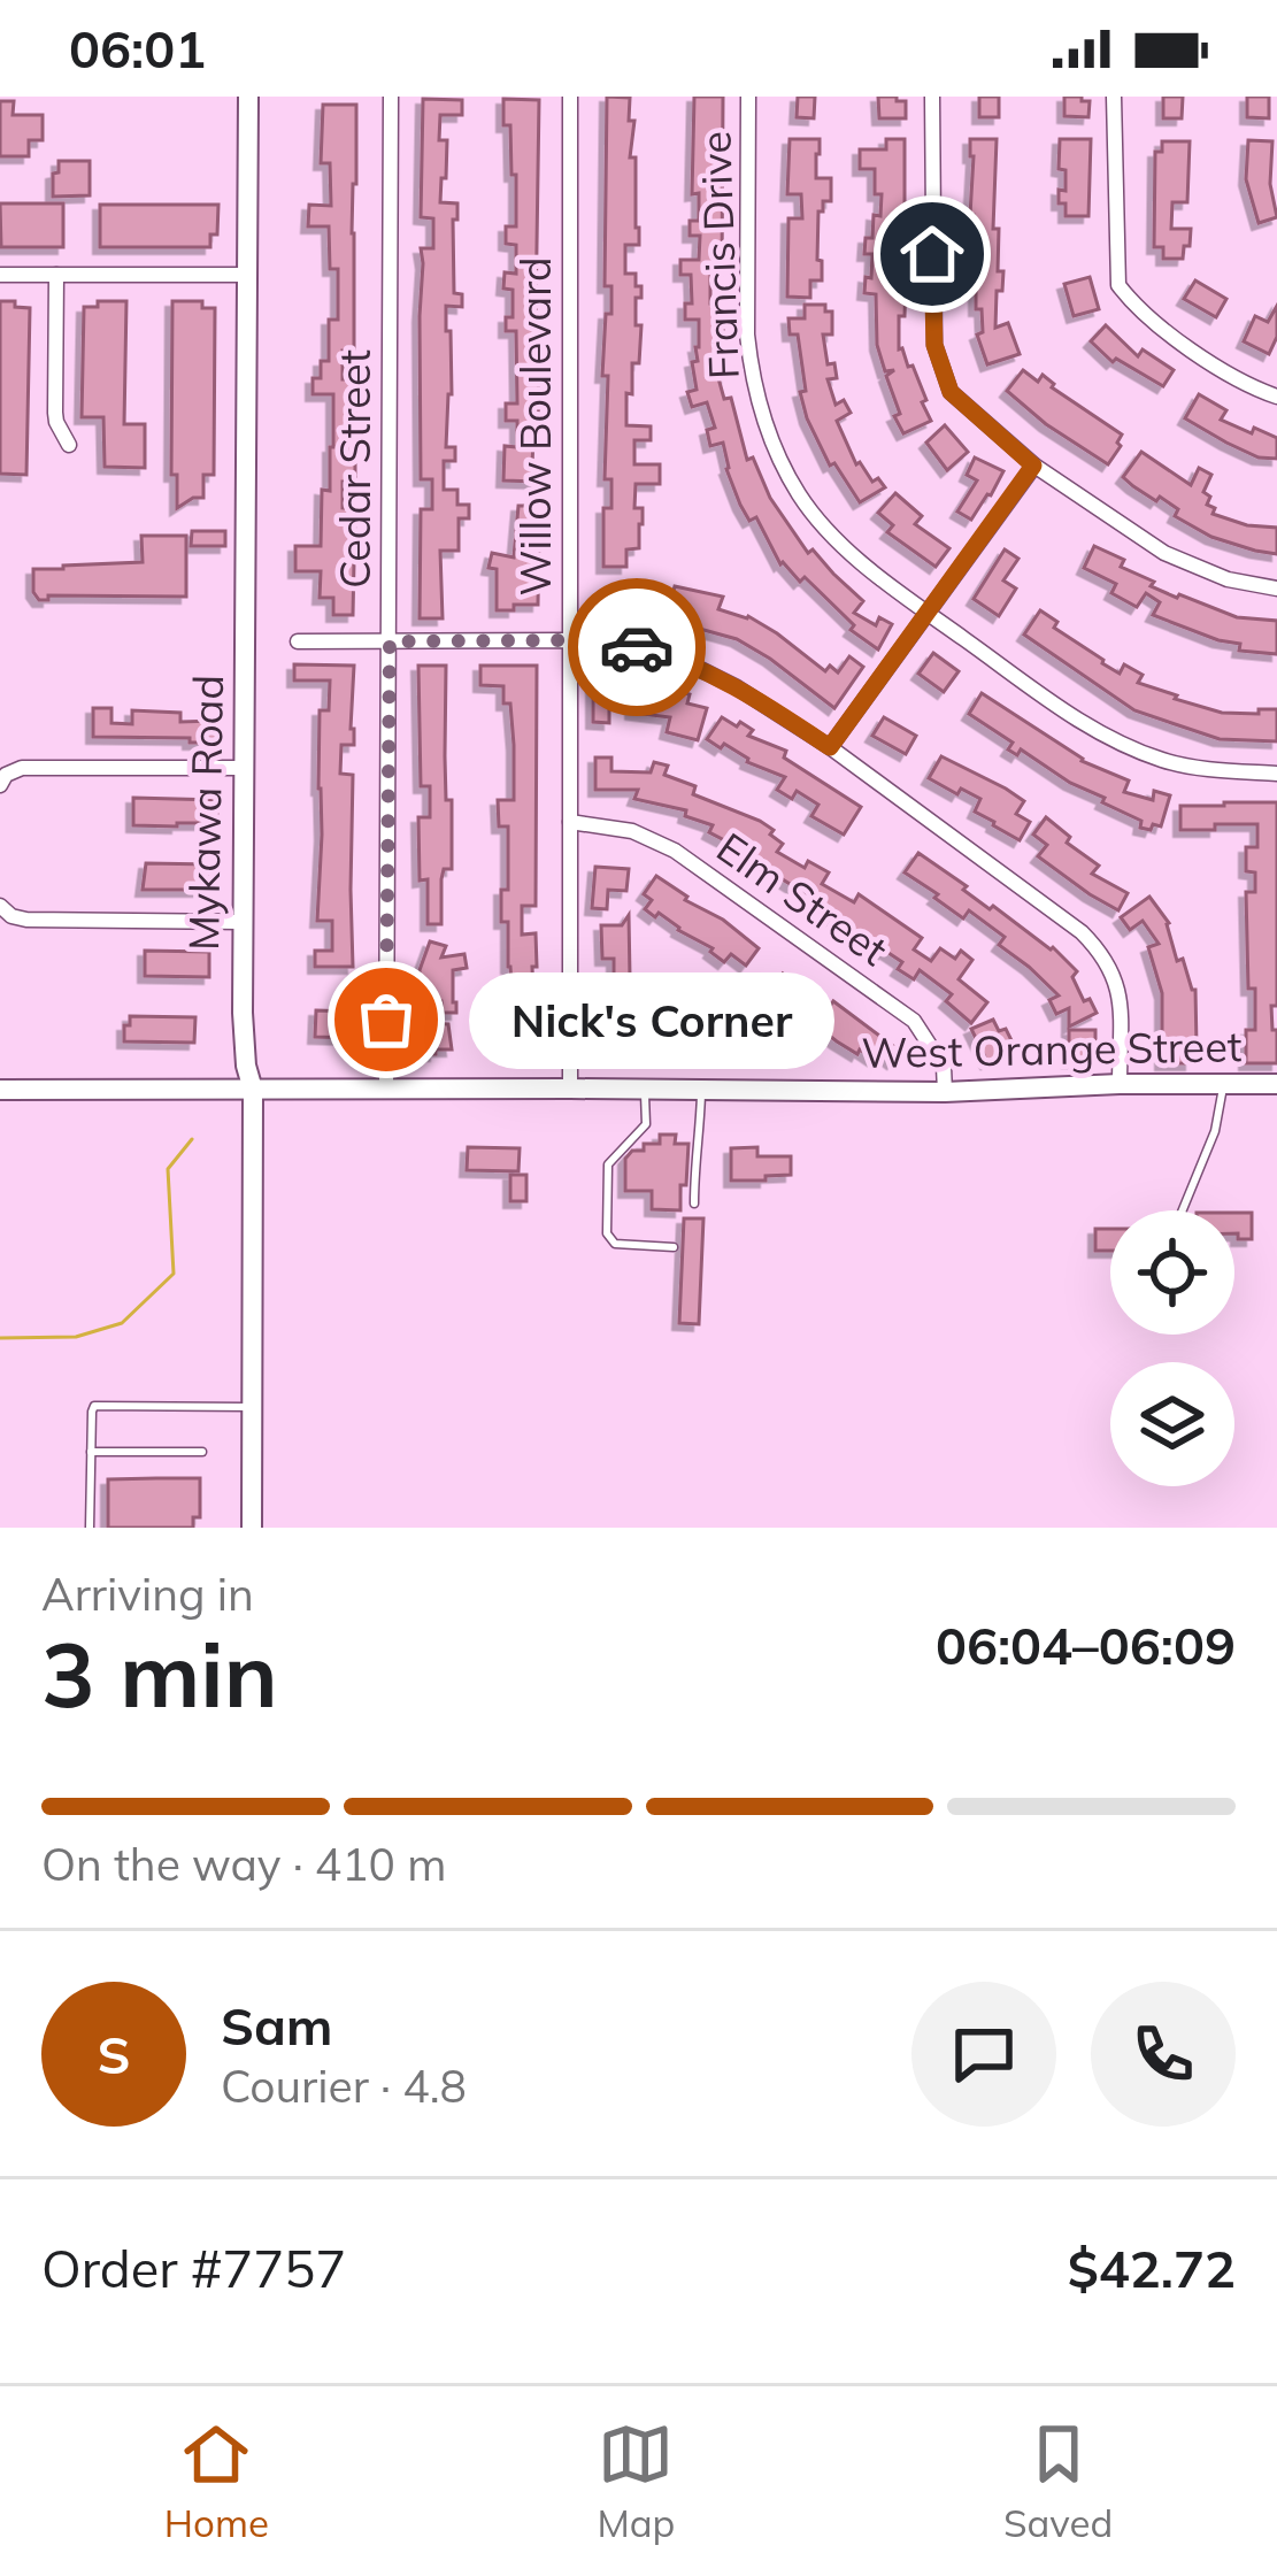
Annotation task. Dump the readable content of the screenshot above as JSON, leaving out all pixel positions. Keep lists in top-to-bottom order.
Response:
{
  "streets": {
    "main road": ["Mykawa Road", "West Orange Street"],
    "street": [
      "Francis Drive",
      "Willow Boulevard",
      "Cedar Street",
      "Elm Street"
    ]
  },
  "crossings": [
    ["Willow Boulevard", "Elm Street"],
    ["Willow Boulevard", "West Orange Street"],
    ["Cedar Street", "West Orange Street"],
    ["Mykawa Road", "West Orange Street"],
    ["Elm Street", "West Orange Street"]
  ],
  "places": ["Nick's Corner"],
  "page": {
    "status": "06:01",
    "bubble": "Nick's Corner",
    "heading": ["3 min", "Arriving in", "06:04–06:09"],
    "panel": [
      "Sam",
      "Courier · 4.8",
      "Order #7757",
      "$42.72"
    ],
    "bar": "On the way · 410 m",
    "round": "S",
    "tabs": ["Home", "Map", "Saved"]
  }
}
